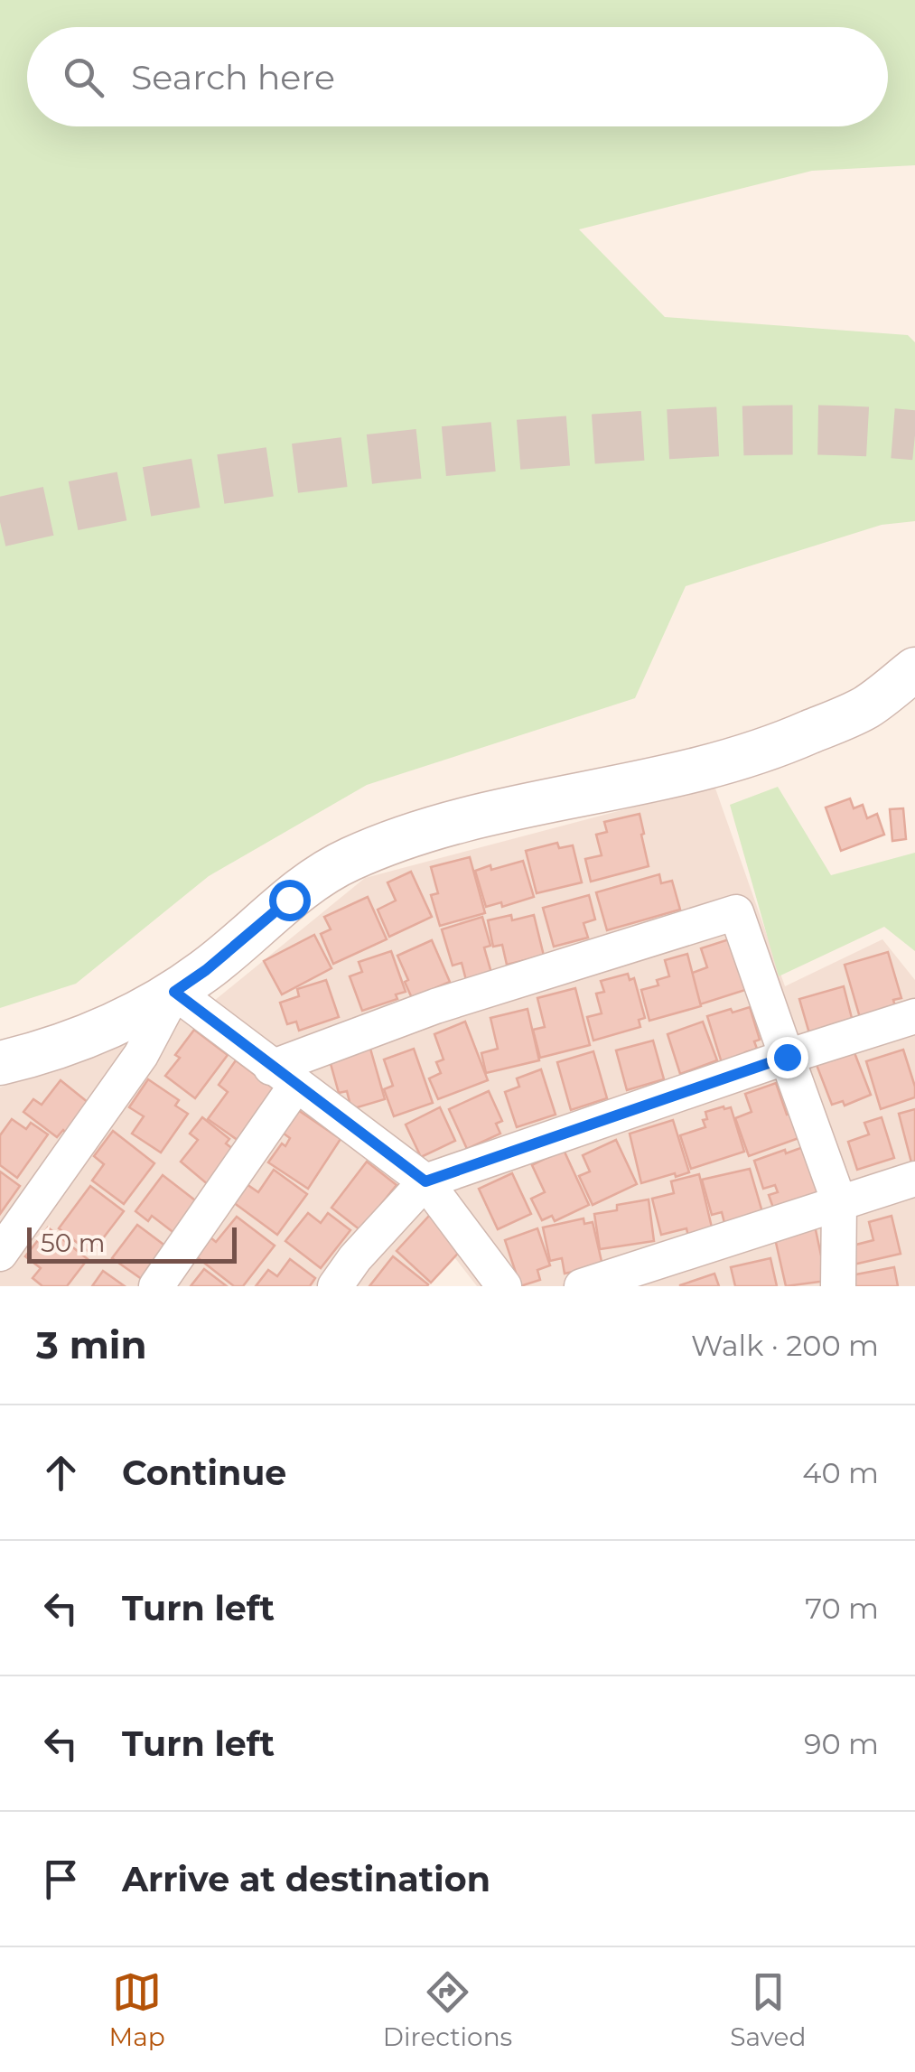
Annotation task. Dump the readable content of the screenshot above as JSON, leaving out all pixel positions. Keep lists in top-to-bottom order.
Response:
{
  "scale_bar": "50 m",
  "page": {
    "search": "Search here",
    "scale": "50 m",
    "heading": ["3 min", "Walk · 200 m"],
    "list": [
      ["Continue", "40 m"],
      ["Turn left", "70 m"],
      ["Turn left", "90 m"],
      "Arrive at destination"
    ],
    "nav": ["Map", "Directions", "Saved"]
  }
}
